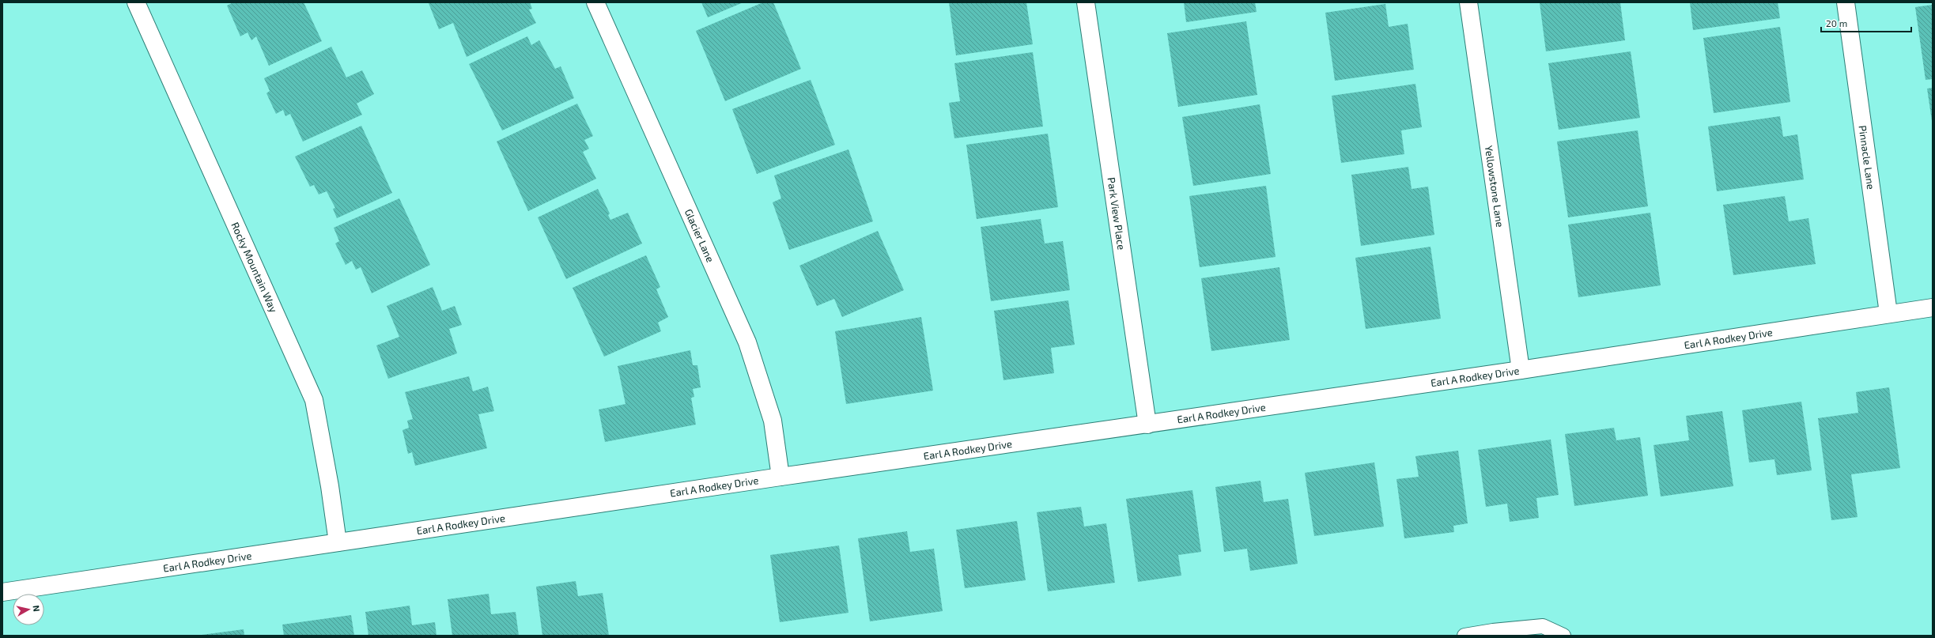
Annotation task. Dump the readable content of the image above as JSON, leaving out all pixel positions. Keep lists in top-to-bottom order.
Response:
{
  "streets": {
    "street": [
      "Pinnacle Lane",
      "Yellowstone Lane",
      "Park View Place",
      "Glacier Lane",
      "Rocky Mountain Way",
      "Earl A Rodkey Drive"
    ]
  },
  "crossings": [
    ["Pinnacle Lane", "Earl A Rodkey Drive"],
    ["Yellowstone Lane", "Earl A Rodkey Drive"],
    ["Park View Place", "Earl A Rodkey Drive"],
    ["Glacier Lane", "Earl A Rodkey Drive"],
    ["Rocky Mountain Way", "Earl A Rodkey Drive"]
  ],
  "scale_bar": "20 m",
  "north": "right"
}
